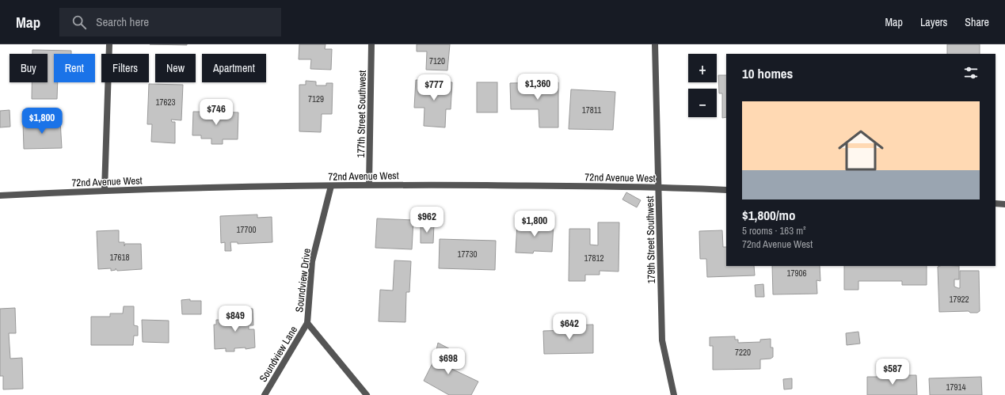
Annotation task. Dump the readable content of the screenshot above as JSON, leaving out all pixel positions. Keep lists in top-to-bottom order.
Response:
{
  "streets": {
    "street": [
      "177th Street Southwest",
      "72nd Avenue West",
      "179th Street Southwest",
      "Soundview Drive",
      "Soundview Lane"
    ]
  },
  "crossings": [
    ["177th Street Southwest", "72nd Avenue West"],
    ["72nd Avenue West", "179th Street Southwest"],
    ["72nd Avenue West", "Soundview Drive"],
    ["Soundview Drive", "Soundview Lane"]
  ],
  "house_numbers": [
    "7120",
    "7129",
    "17623",
    "17811",
    "17700",
    "17730",
    "17618",
    "17812",
    "17906",
    "17922",
    "7220",
    "17914"
  ],
  "page": {
    "header": "Map",
    "search": "Search here",
    "nav": ["Map", "Layers", "Share"],
    "map_buttons": ["+", "−"],
    "chip": [
      "Buy",
      "Rent",
      "Filters",
      "New",
      "Apartment"
    ],
    "heading": "10 homes",
    "price": [
      "$1,360",
      "$777",
      "$746",
      "$1,800",
      "$962",
      "$1,800",
      "$849",
      "$642",
      "$698",
      "$587"
    ],
    "list": [
      {
        "name": "$1,800/mo",
        "note": "5 rooms · 163 m² · 72nd Avenue West"
      }
    ]
  }
}
